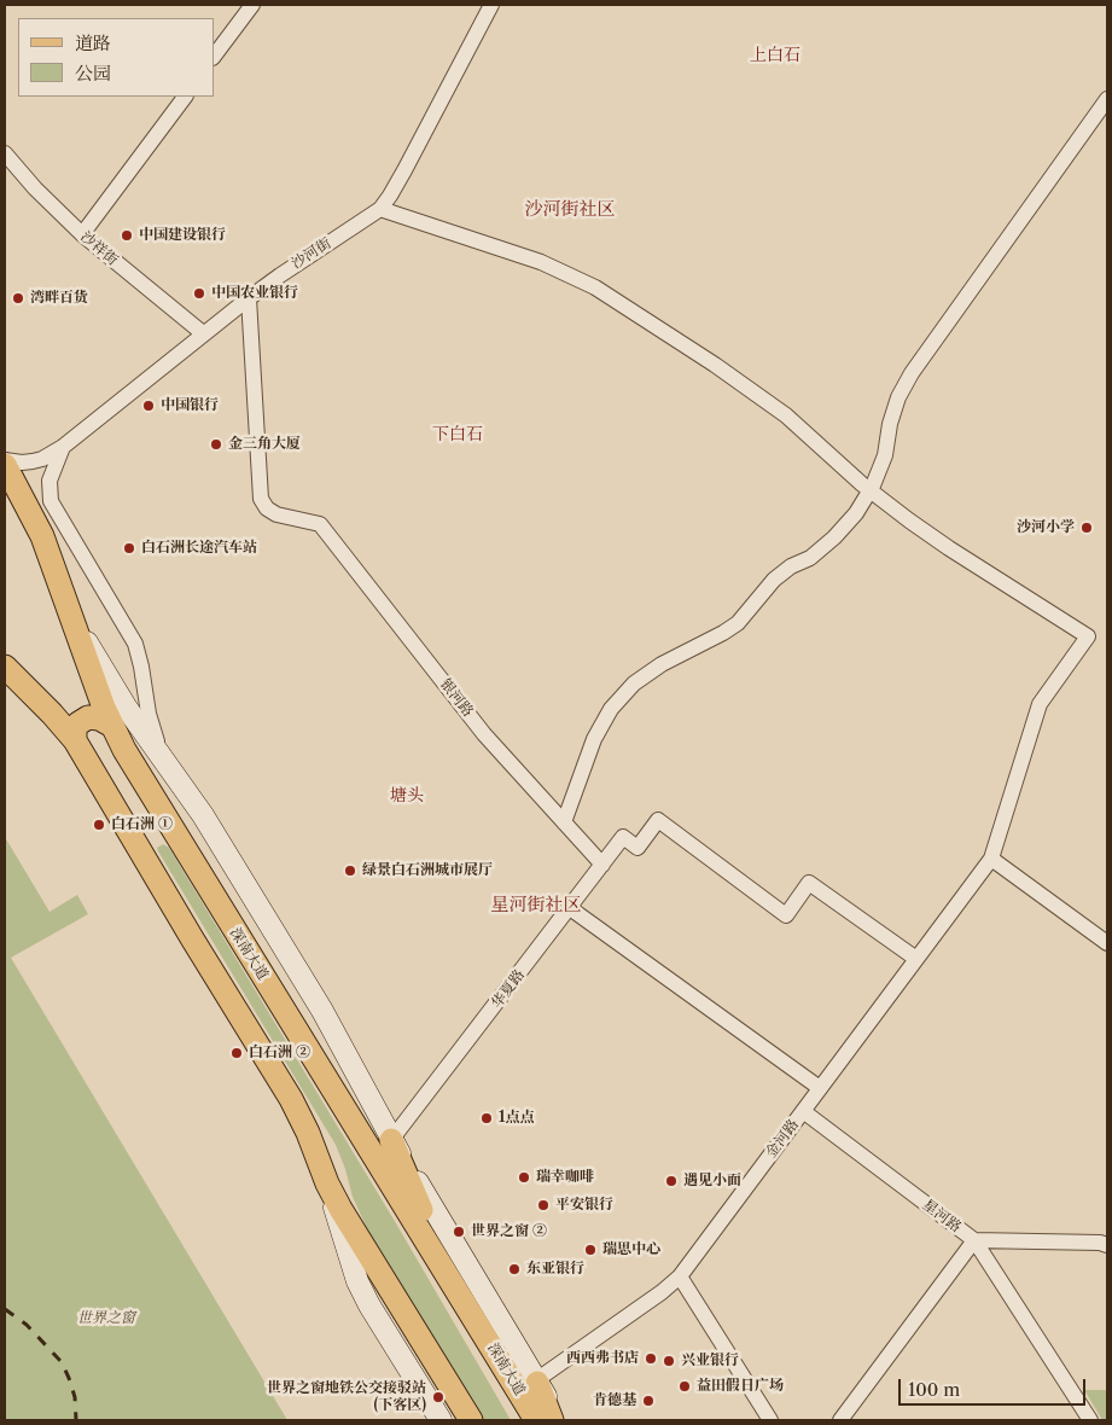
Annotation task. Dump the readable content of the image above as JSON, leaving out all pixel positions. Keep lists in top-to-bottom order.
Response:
{
  "streets": {
    "main road": ["深南大道"],
    "street": [
      "沙祥街",
      "沙河街",
      "银河路",
      "华夏路",
      "金河路",
      "星河路"
    ]
  },
  "crossings": [
    ["沙祥街", "沙河街"],
    ["沙河街", "银河路"],
    ["沙河街", "深南大道"],
    ["银河路", "华夏路"],
    ["华夏路", "金河路"],
    ["金河路", "星河路"]
  ],
  "districts": [
    "上白石",
    "沙河街社区",
    "下白石",
    "塘头",
    "星河街社区"
  ],
  "parks": ["世界之窗"],
  "places": [
    "中国建设银行",
    "中国农业银行",
    "湾畔百货",
    "中国银行",
    "金三角大厦",
    "沙河小学",
    "白石洲长途汽车站",
    "白石洲 ①",
    "绿景白石洲城市展厅",
    "白石洲 ②",
    "1点点",
    "瑞幸咖啡",
    "遇见小面",
    "平安银行",
    "世界之窗 ②",
    "瑞思中心",
    "东亚银行",
    "西西弗书店",
    "兴业银行",
    "益田假日广场",
    "世界之窗地铁公交接驳站 (下客区)",
    "肯德基"
  ],
  "legend": ["道路", "公园"],
  "scale_bar": "100 m"
}
